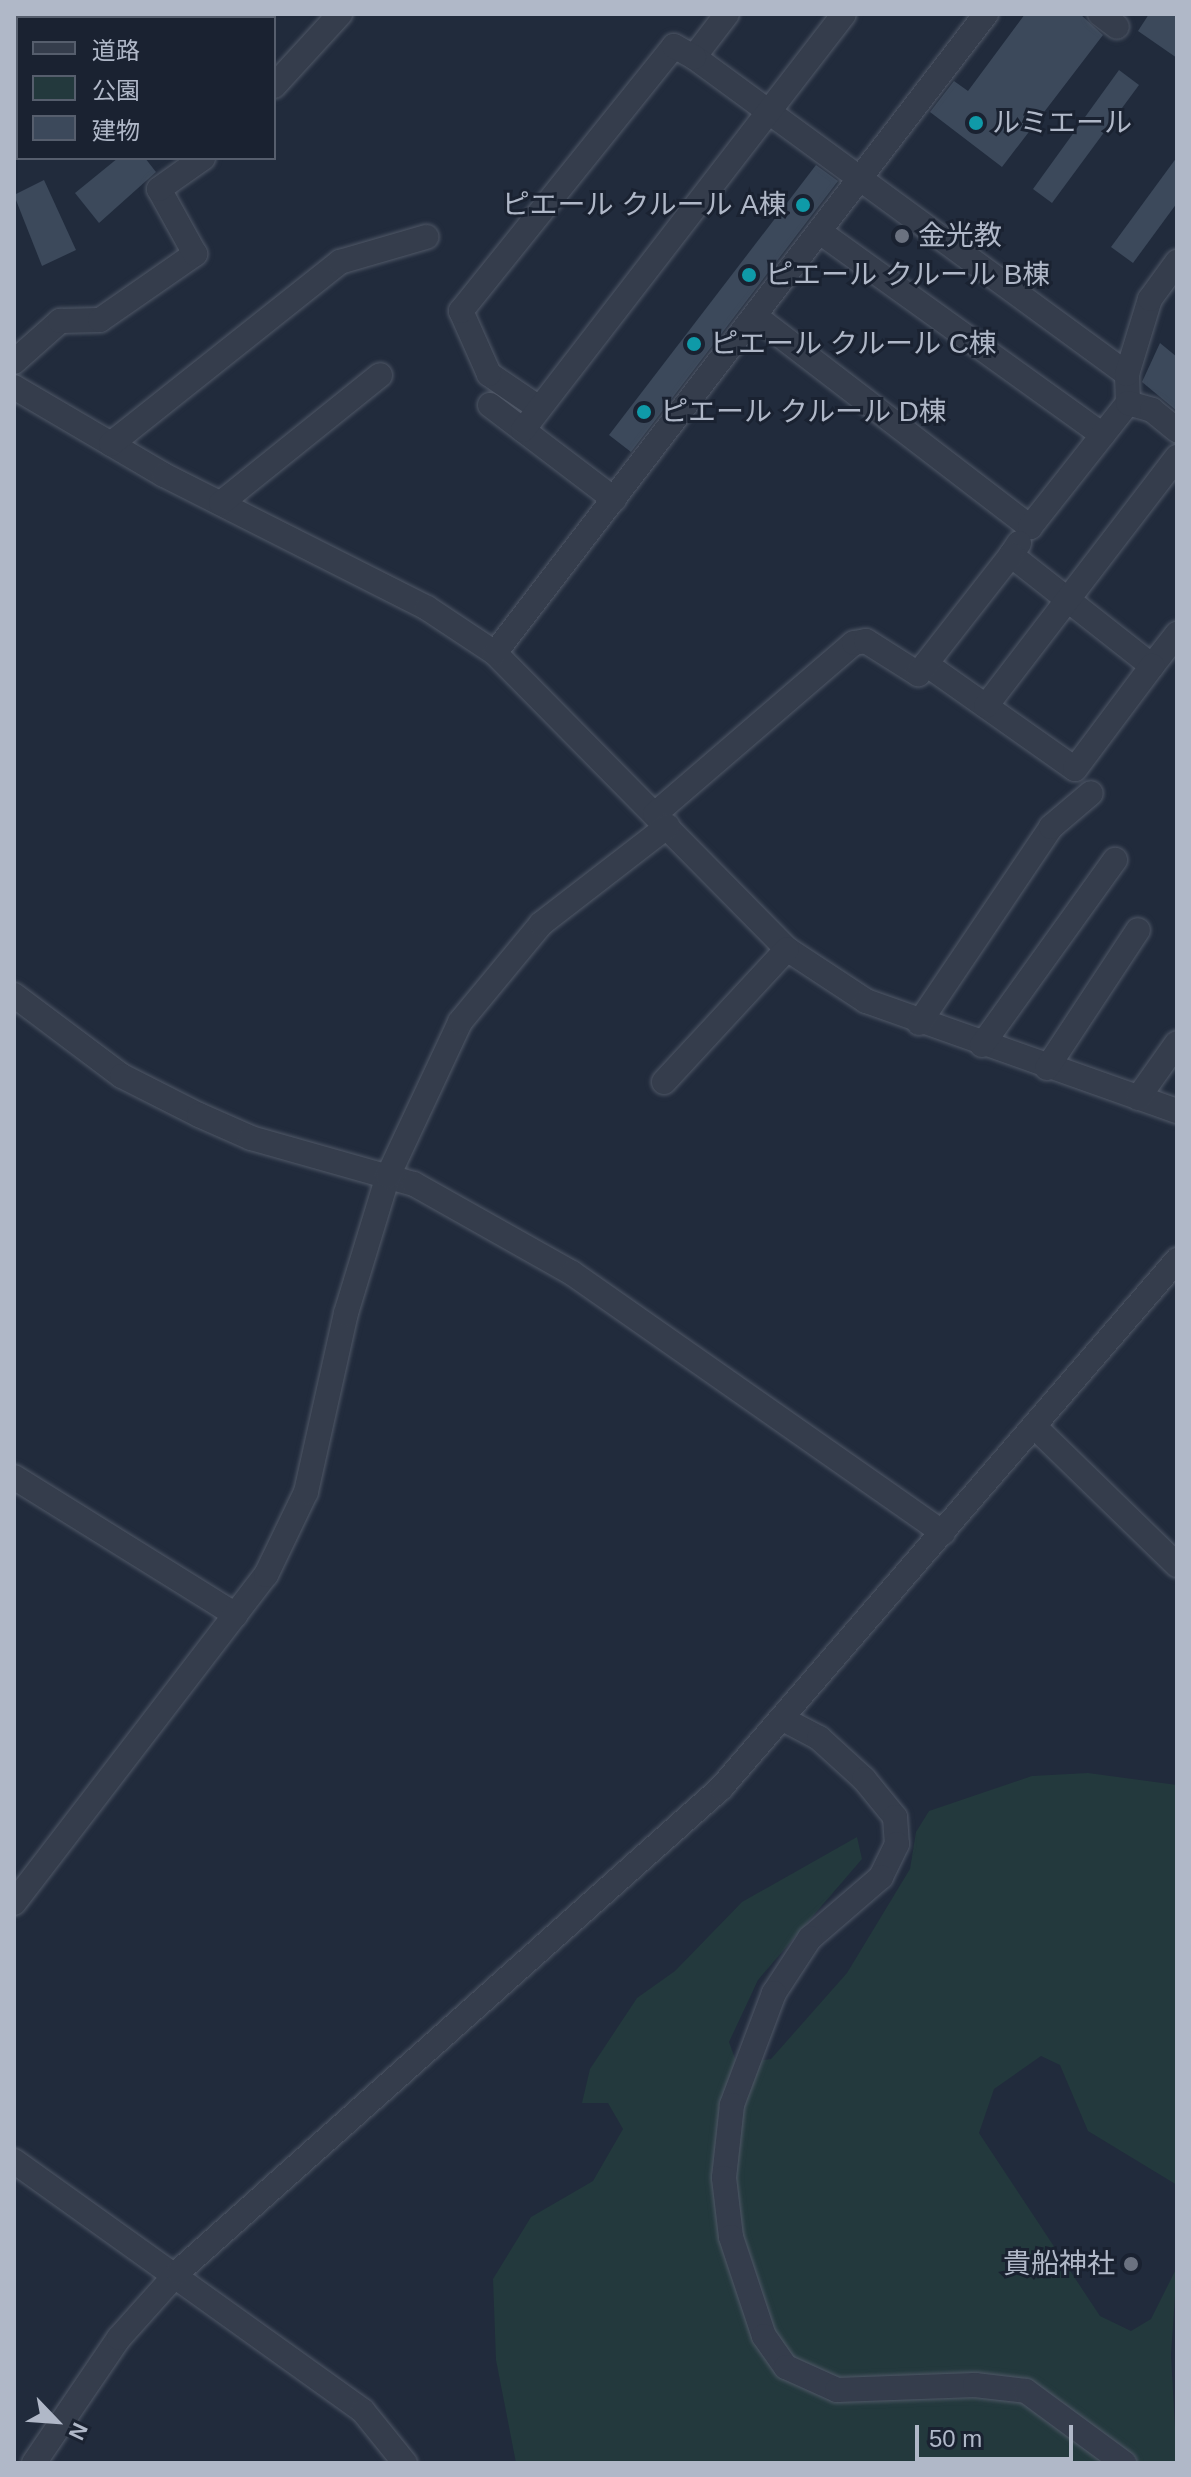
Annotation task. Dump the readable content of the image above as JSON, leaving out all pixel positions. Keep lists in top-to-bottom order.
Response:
{
  "places": [
    "ルミエール",
    "ピエール クルール A棟",
    "金光教",
    "ピエール クルール B棟",
    "ピエール クルール C棟",
    "ピエール クルール D棟",
    "貴船神社"
  ],
  "legend": ["道路", "公園", "建物"],
  "scale_bar": "50 m",
  "north": "bottom right"
}
